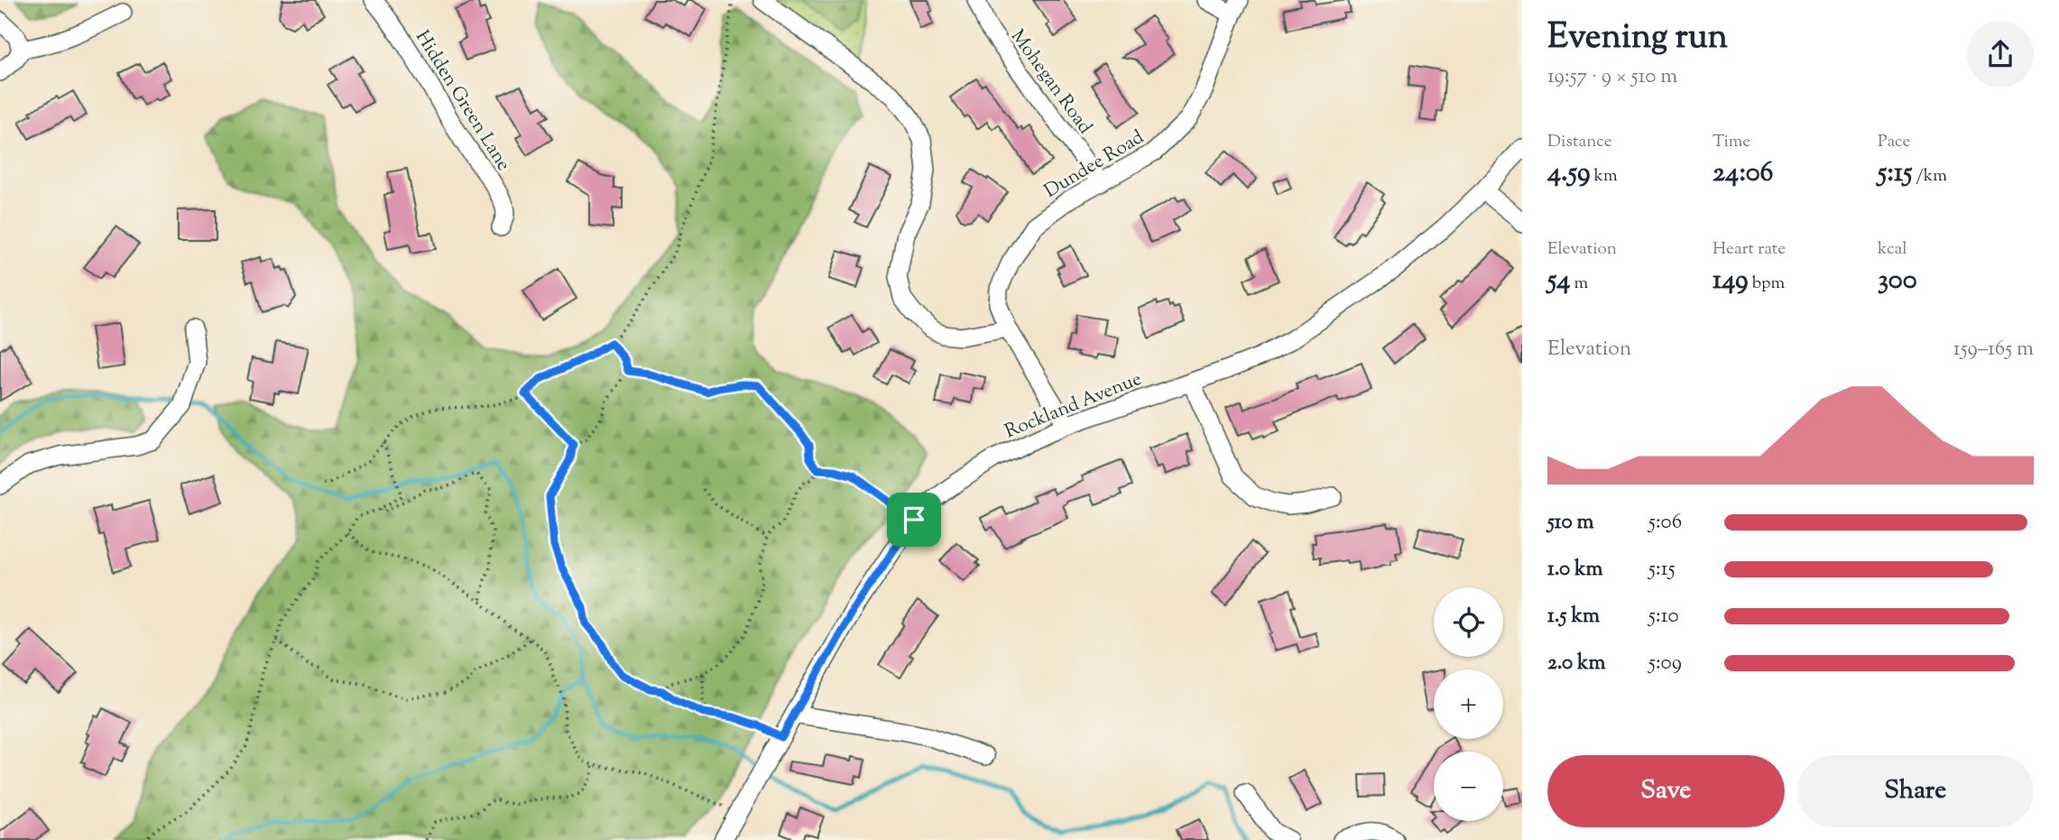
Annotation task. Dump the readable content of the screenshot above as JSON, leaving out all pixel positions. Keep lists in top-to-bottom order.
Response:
{
  "streets": {
    "street": [
      "Mohegan Road",
      "Hidden Green Lane",
      "Dundee Road",
      "Rockland Avenue"
    ]
  },
  "crossings": [
    ["Mohegan Road", "Dundee Road"],
    ["Dundee Road", "Rockland Avenue"]
  ],
  "page": {
    "heading": ["Evening run", "19:57 · 9 × 510 m"],
    "stats": [
      ["Distance", "4.59 km"],
      ["Time", "24:06"],
      ["Pace", "5:15 /km"],
      ["Elevation", "54 m"],
      ["Heart rate", "149 bpm"],
      ["kcal", "300"]
    ],
    "chart": ["Elevation", "159–165 m"],
    "list": [
      {
        "name": "510 m",
        "note": "5:06"
      },
      {
        "name": "1.0 km",
        "note": "5:15"
      },
      {
        "name": "1.5 km",
        "note": "5:10"
      },
      {
        "name": "2.0 km",
        "note": "5:09"
      }
    ],
    "map_buttons": ["+", "−"],
    "buttons": ["Save", "Share"]
  }
}
